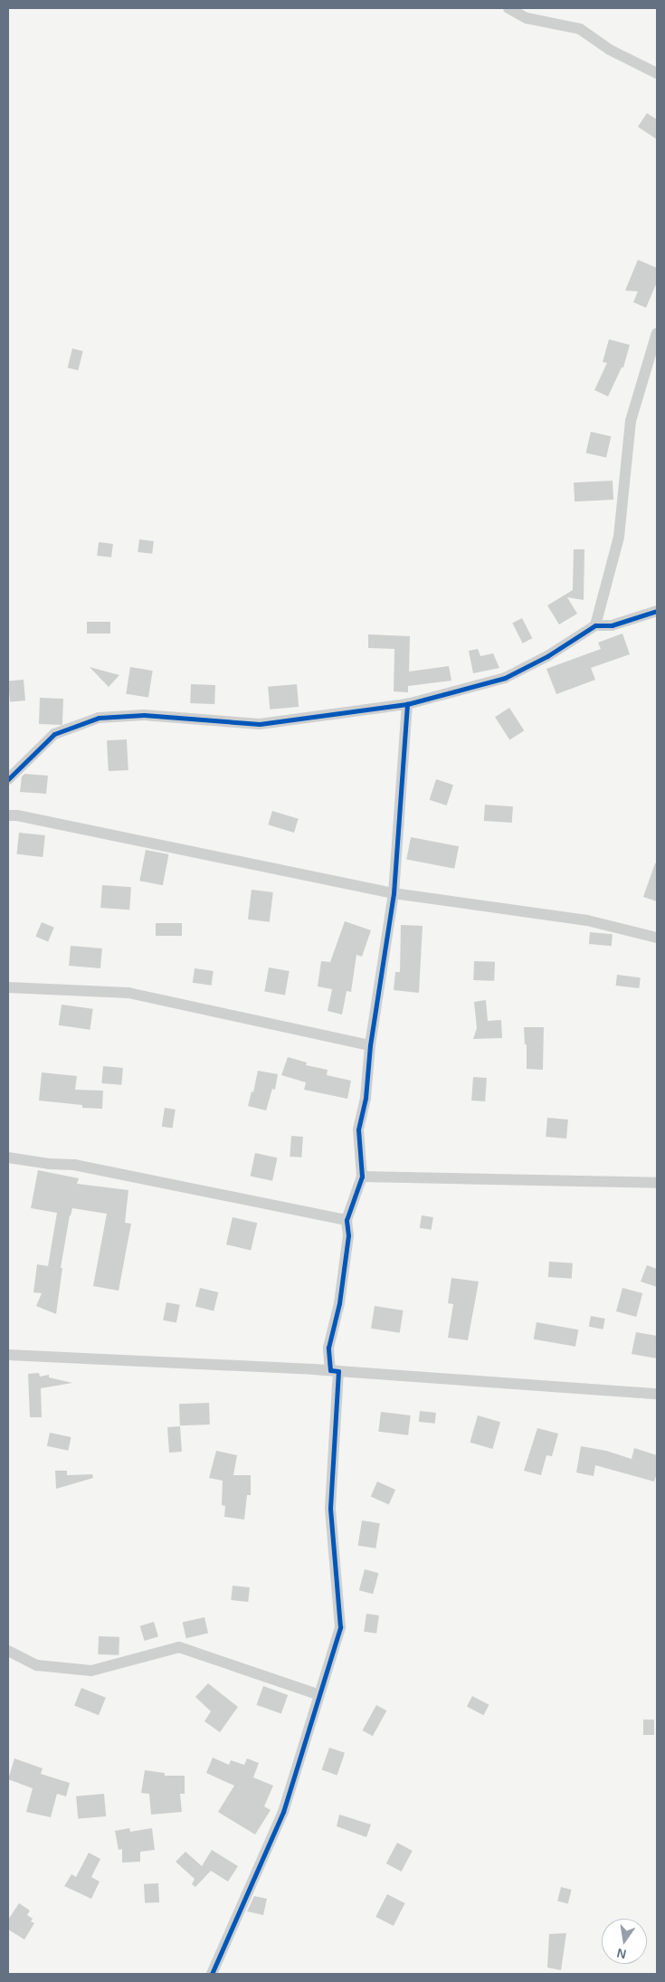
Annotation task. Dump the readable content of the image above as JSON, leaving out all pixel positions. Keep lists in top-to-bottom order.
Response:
{
  "north": "bottom"
}
